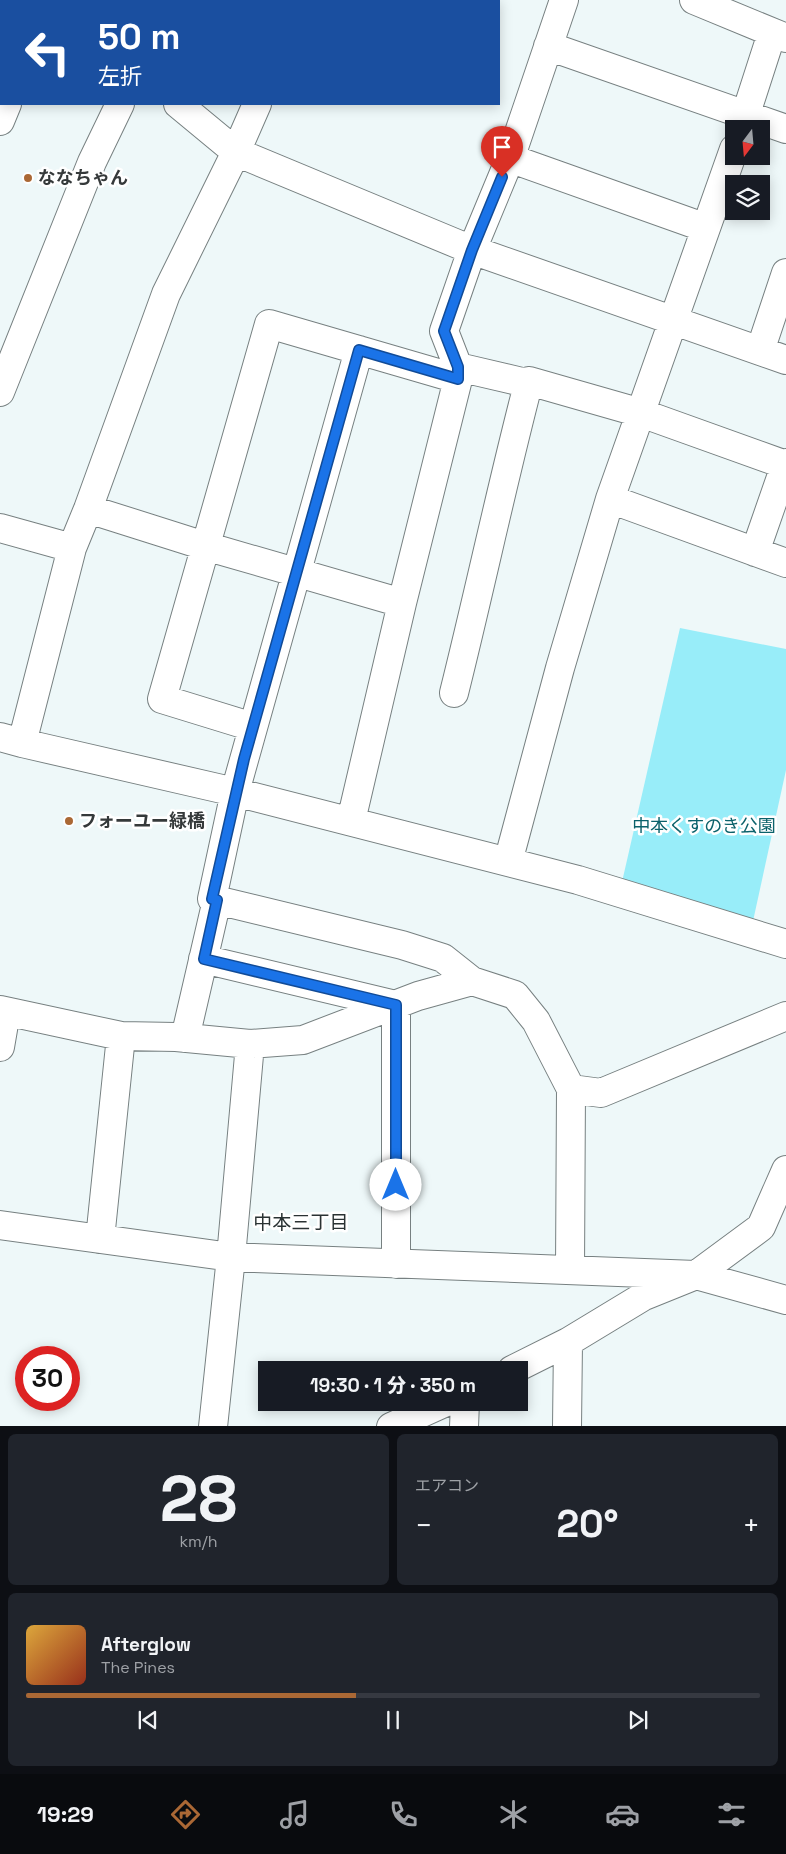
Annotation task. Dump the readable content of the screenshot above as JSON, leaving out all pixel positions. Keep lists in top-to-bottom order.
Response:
{
  "districts": ["中本三丁目"],
  "parks": ["中本くすのき公園"],
  "places": ["ななちゃん", "フォーユー緑橋"],
  "north": "bottom",
  "page": {
    "turn": ["50 m", "左折"],
    "limit": "30",
    "trip": "19:30 · 1 分 · 350 m",
    "tile": [
      ["28", "km/h"],
      "エアコン"
    ],
    "heat": ["−", "20°", "+"],
    "song": ["Afterglow", "The Pines"],
    "tabs": "19:29"
  }
}
